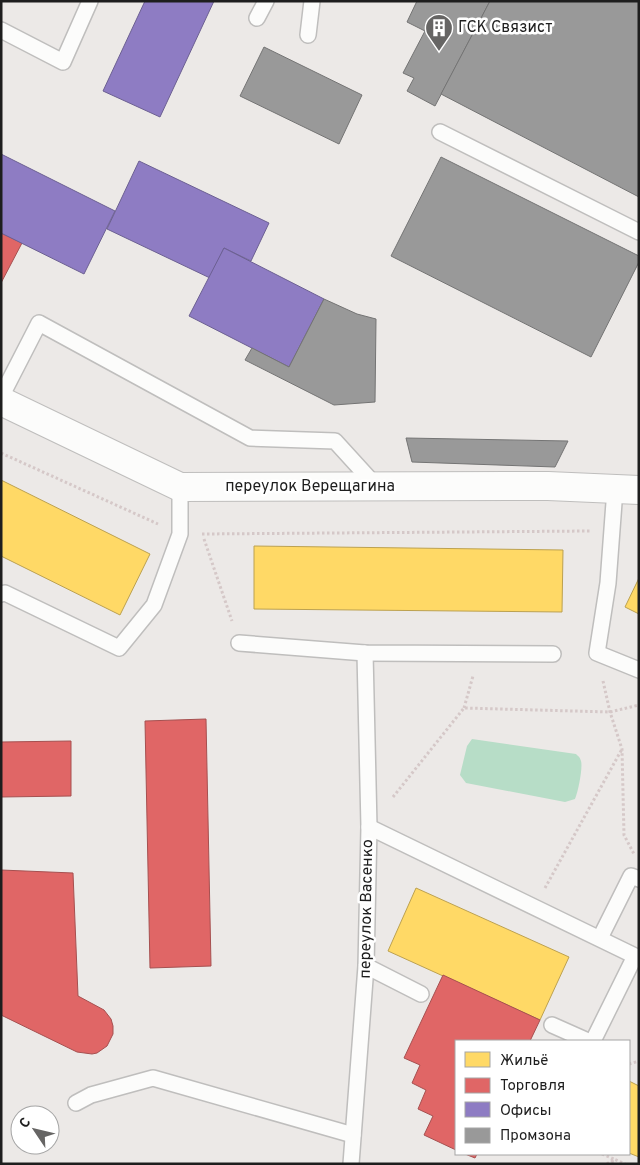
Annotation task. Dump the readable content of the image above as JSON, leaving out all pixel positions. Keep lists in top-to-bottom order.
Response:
{
  "streets": {
    "street": ["переулок Верещагина"],
    "lane": ["переулок Васенко"]
  },
  "places": {
    "building": ["ГСК Связист"]
  },
  "legend": [
    "Жильё",
    "Торговля",
    "Офисы",
    "Промзона"
  ],
  "north": "top left"
}
